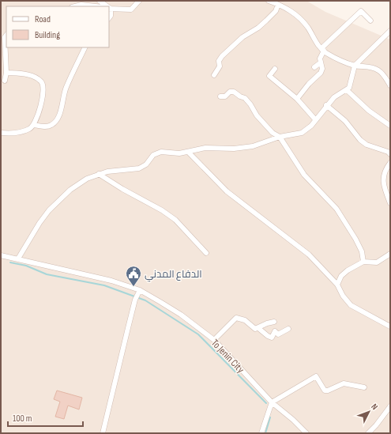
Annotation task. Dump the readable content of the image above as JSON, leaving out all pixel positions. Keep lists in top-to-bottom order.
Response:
{
  "streets": {
    "street": ["To Jenin City"]
  },
  "places": {
    "public building": ["الدفاع المدني"]
  },
  "legend": ["Road", "Building"],
  "scale_bar": "100 m",
  "north": "top right"
}
